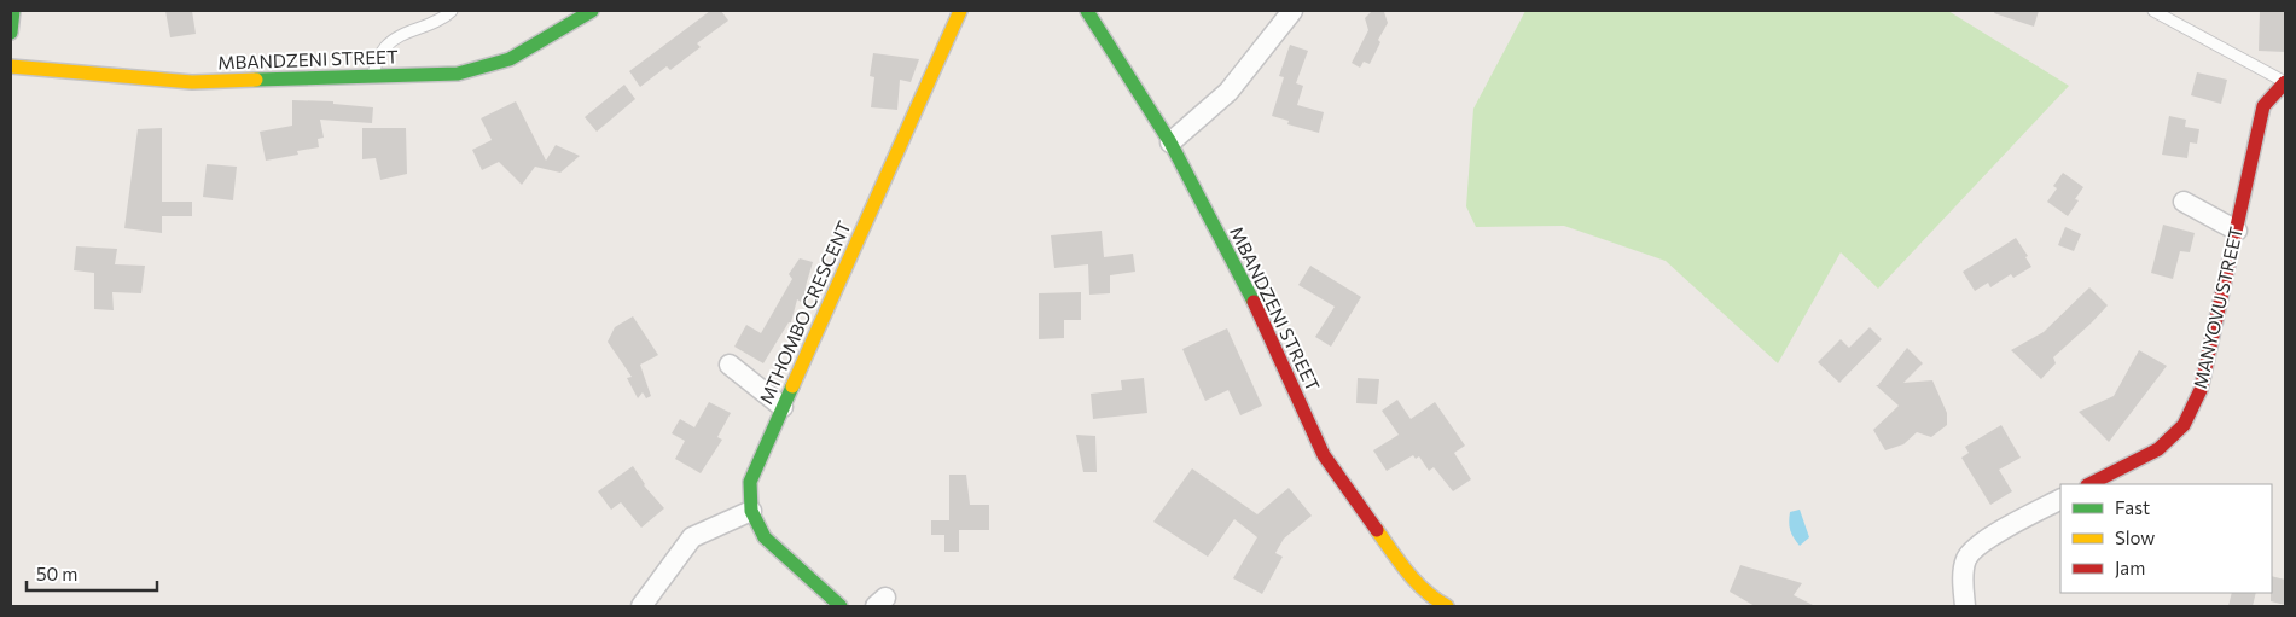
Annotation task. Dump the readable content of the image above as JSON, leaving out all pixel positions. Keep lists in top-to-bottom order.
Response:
{
  "streets": {
    "street": ["MBANDZENI STREET", "MANYOVU STREET", "MTHOMBO CRESCENT"]
  },
  "legend": ["Fast", "Slow", "Jam"],
  "scale_bar": "50 m"
}
